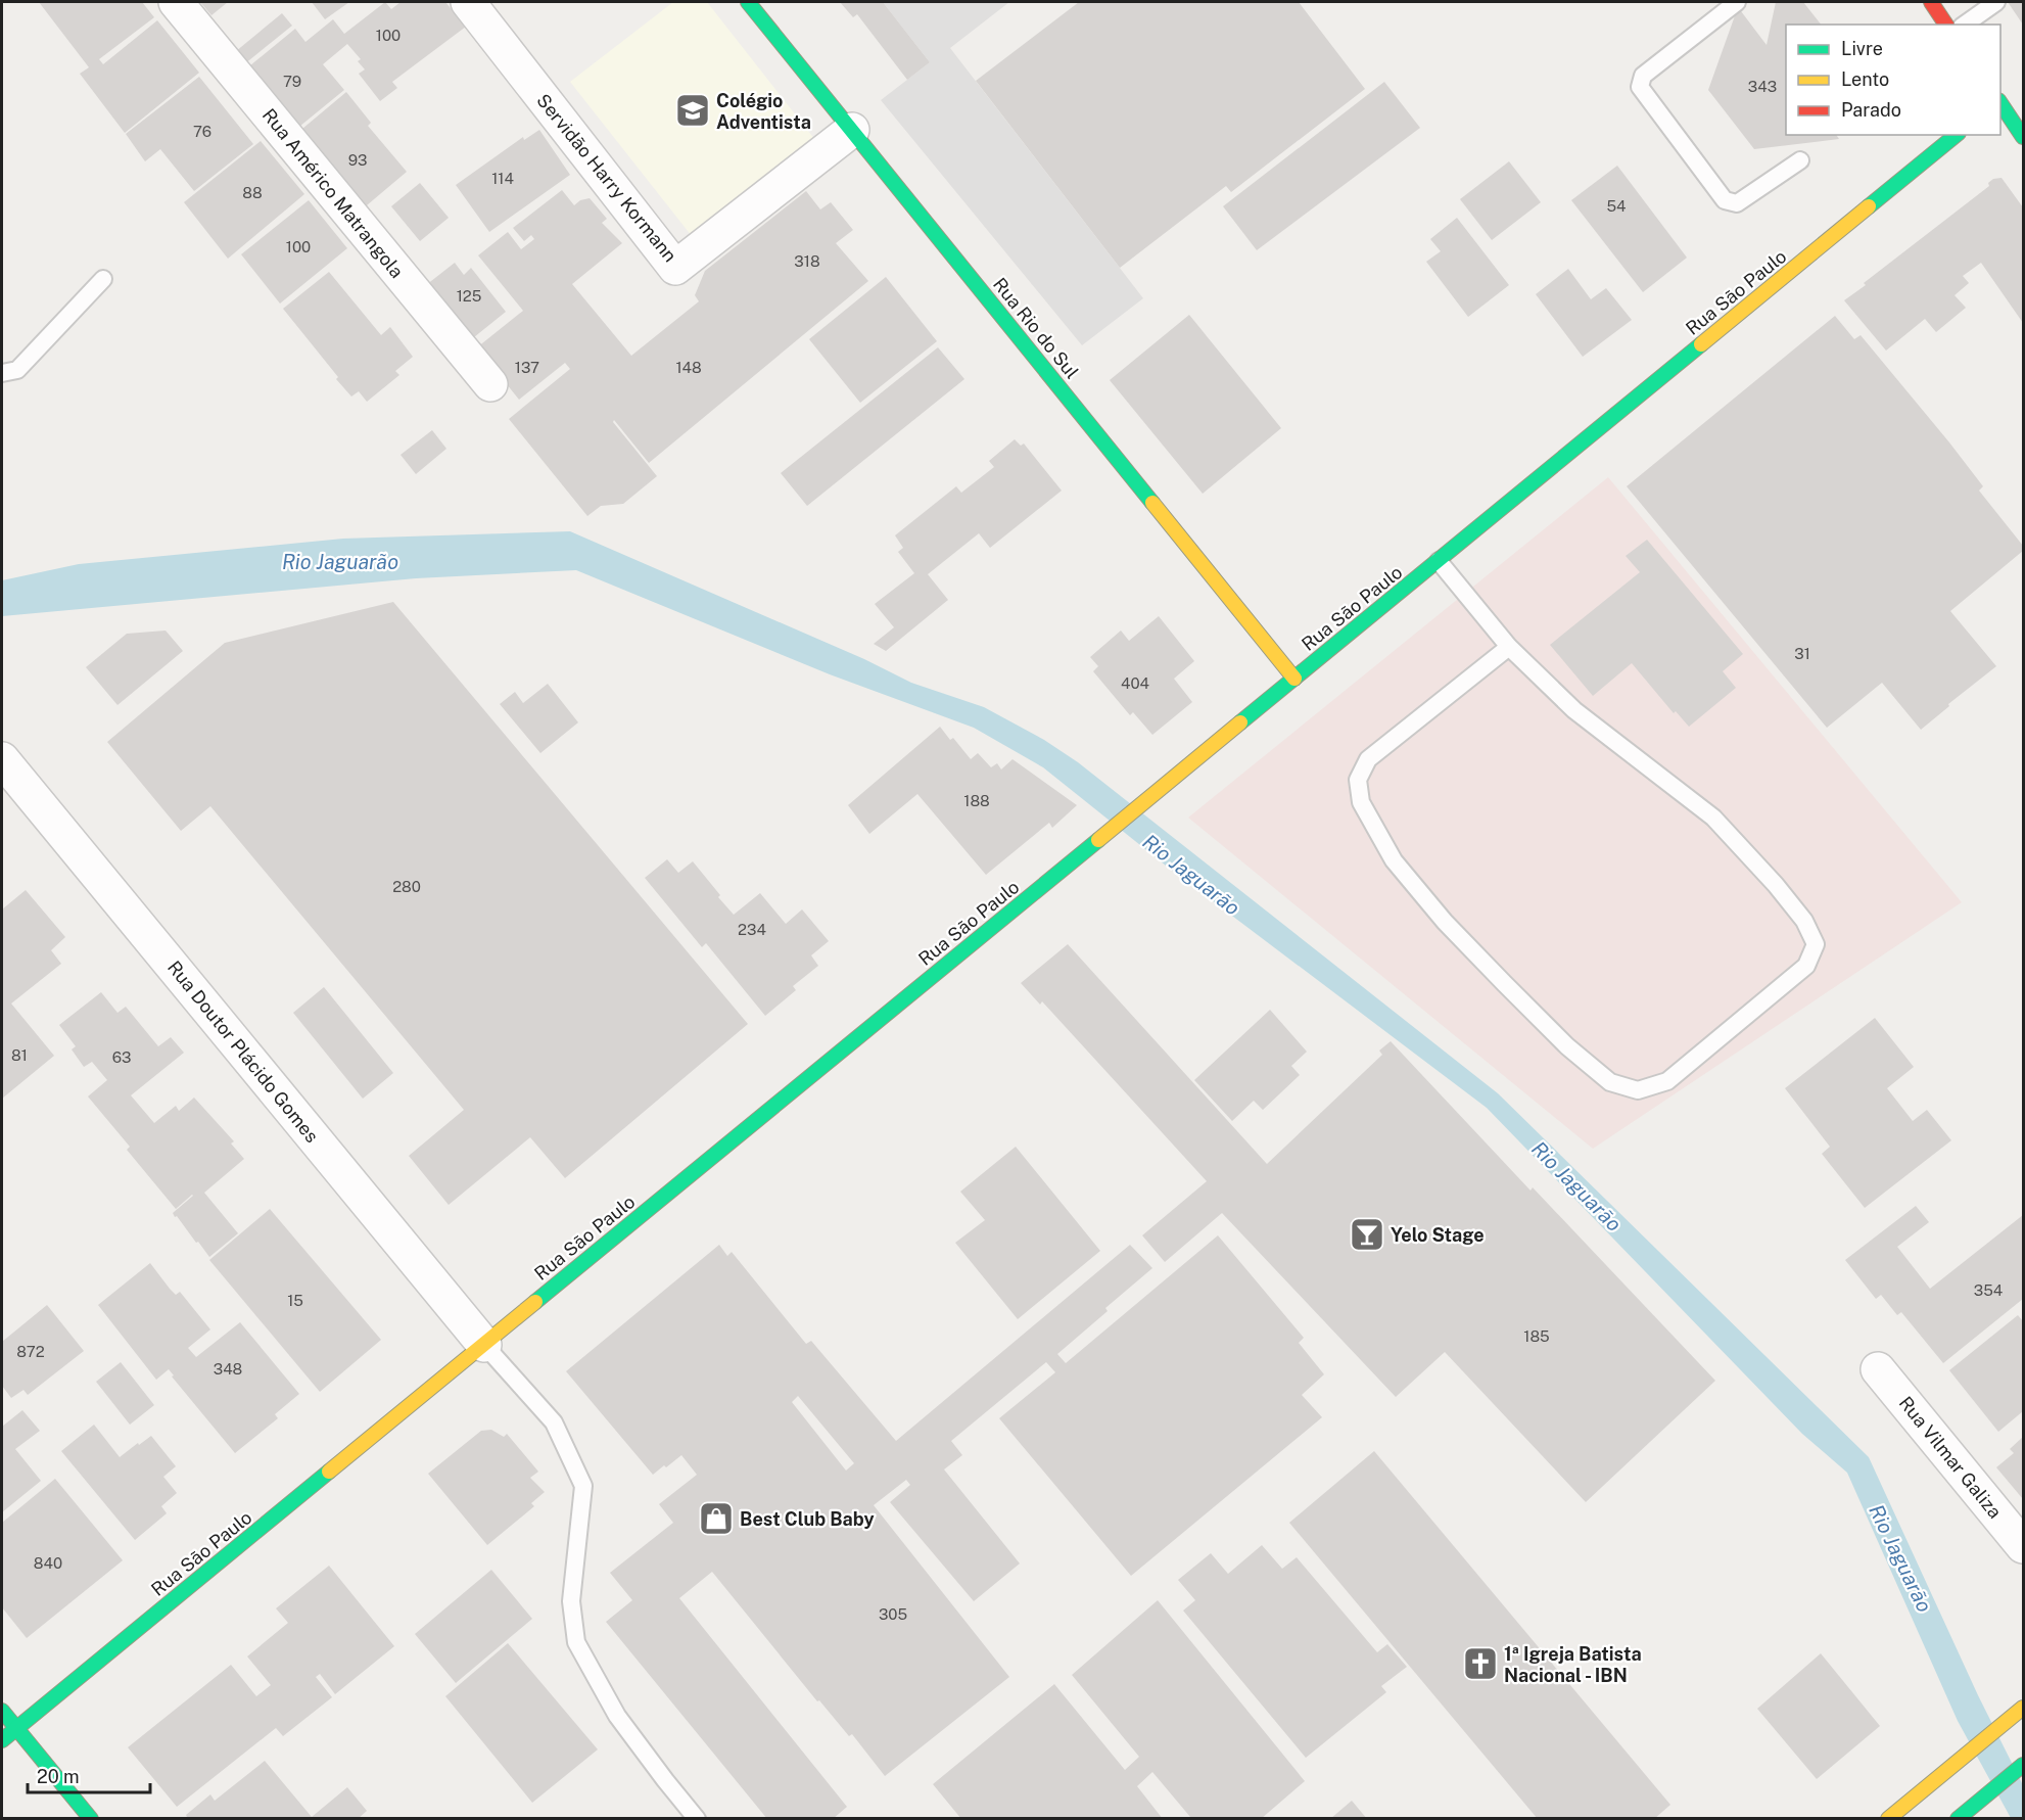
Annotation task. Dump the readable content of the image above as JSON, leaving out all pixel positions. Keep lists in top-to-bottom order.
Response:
{
  "streets": {
    "main road": ["Rua São Paulo", "Rua Rio do Sul"],
    "street": [
      "Servidão Harry Kormann",
      "Rua Américo Matrangola",
      "Rua Doutor Plácido Gomes",
      "Rua Vilmar Galiza"
    ]
  },
  "crossings": [
    ["Servidão Harry Kormann", "Rua Rio do Sul"],
    ["Rua São Paulo", "Rua Rio do Sul"],
    ["Rua São Paulo", "Rua Doutor Plácido Gomes"]
  ],
  "water": ["Rio Jaguarão"],
  "places": {
    "school or university": ["Colégio Adventista"],
    "bar": ["Yelo Stage"],
    "shop": ["Best Club Baby"],
    "church": ["1ª Igreja Batista Nacional - IBN"]
  },
  "house_numbers": [
    "100",
    "79",
    "343",
    "76",
    "93",
    "114",
    "88",
    "54",
    "100",
    "318",
    "125",
    "137",
    "148",
    "31",
    "404",
    "188",
    "280",
    "234",
    "81",
    "63",
    "354",
    "15",
    "185",
    "872",
    "348",
    "840",
    "305"
  ],
  "legend": ["Livre", "Lento", "Parado"],
  "scale_bar": "20 m"
}
